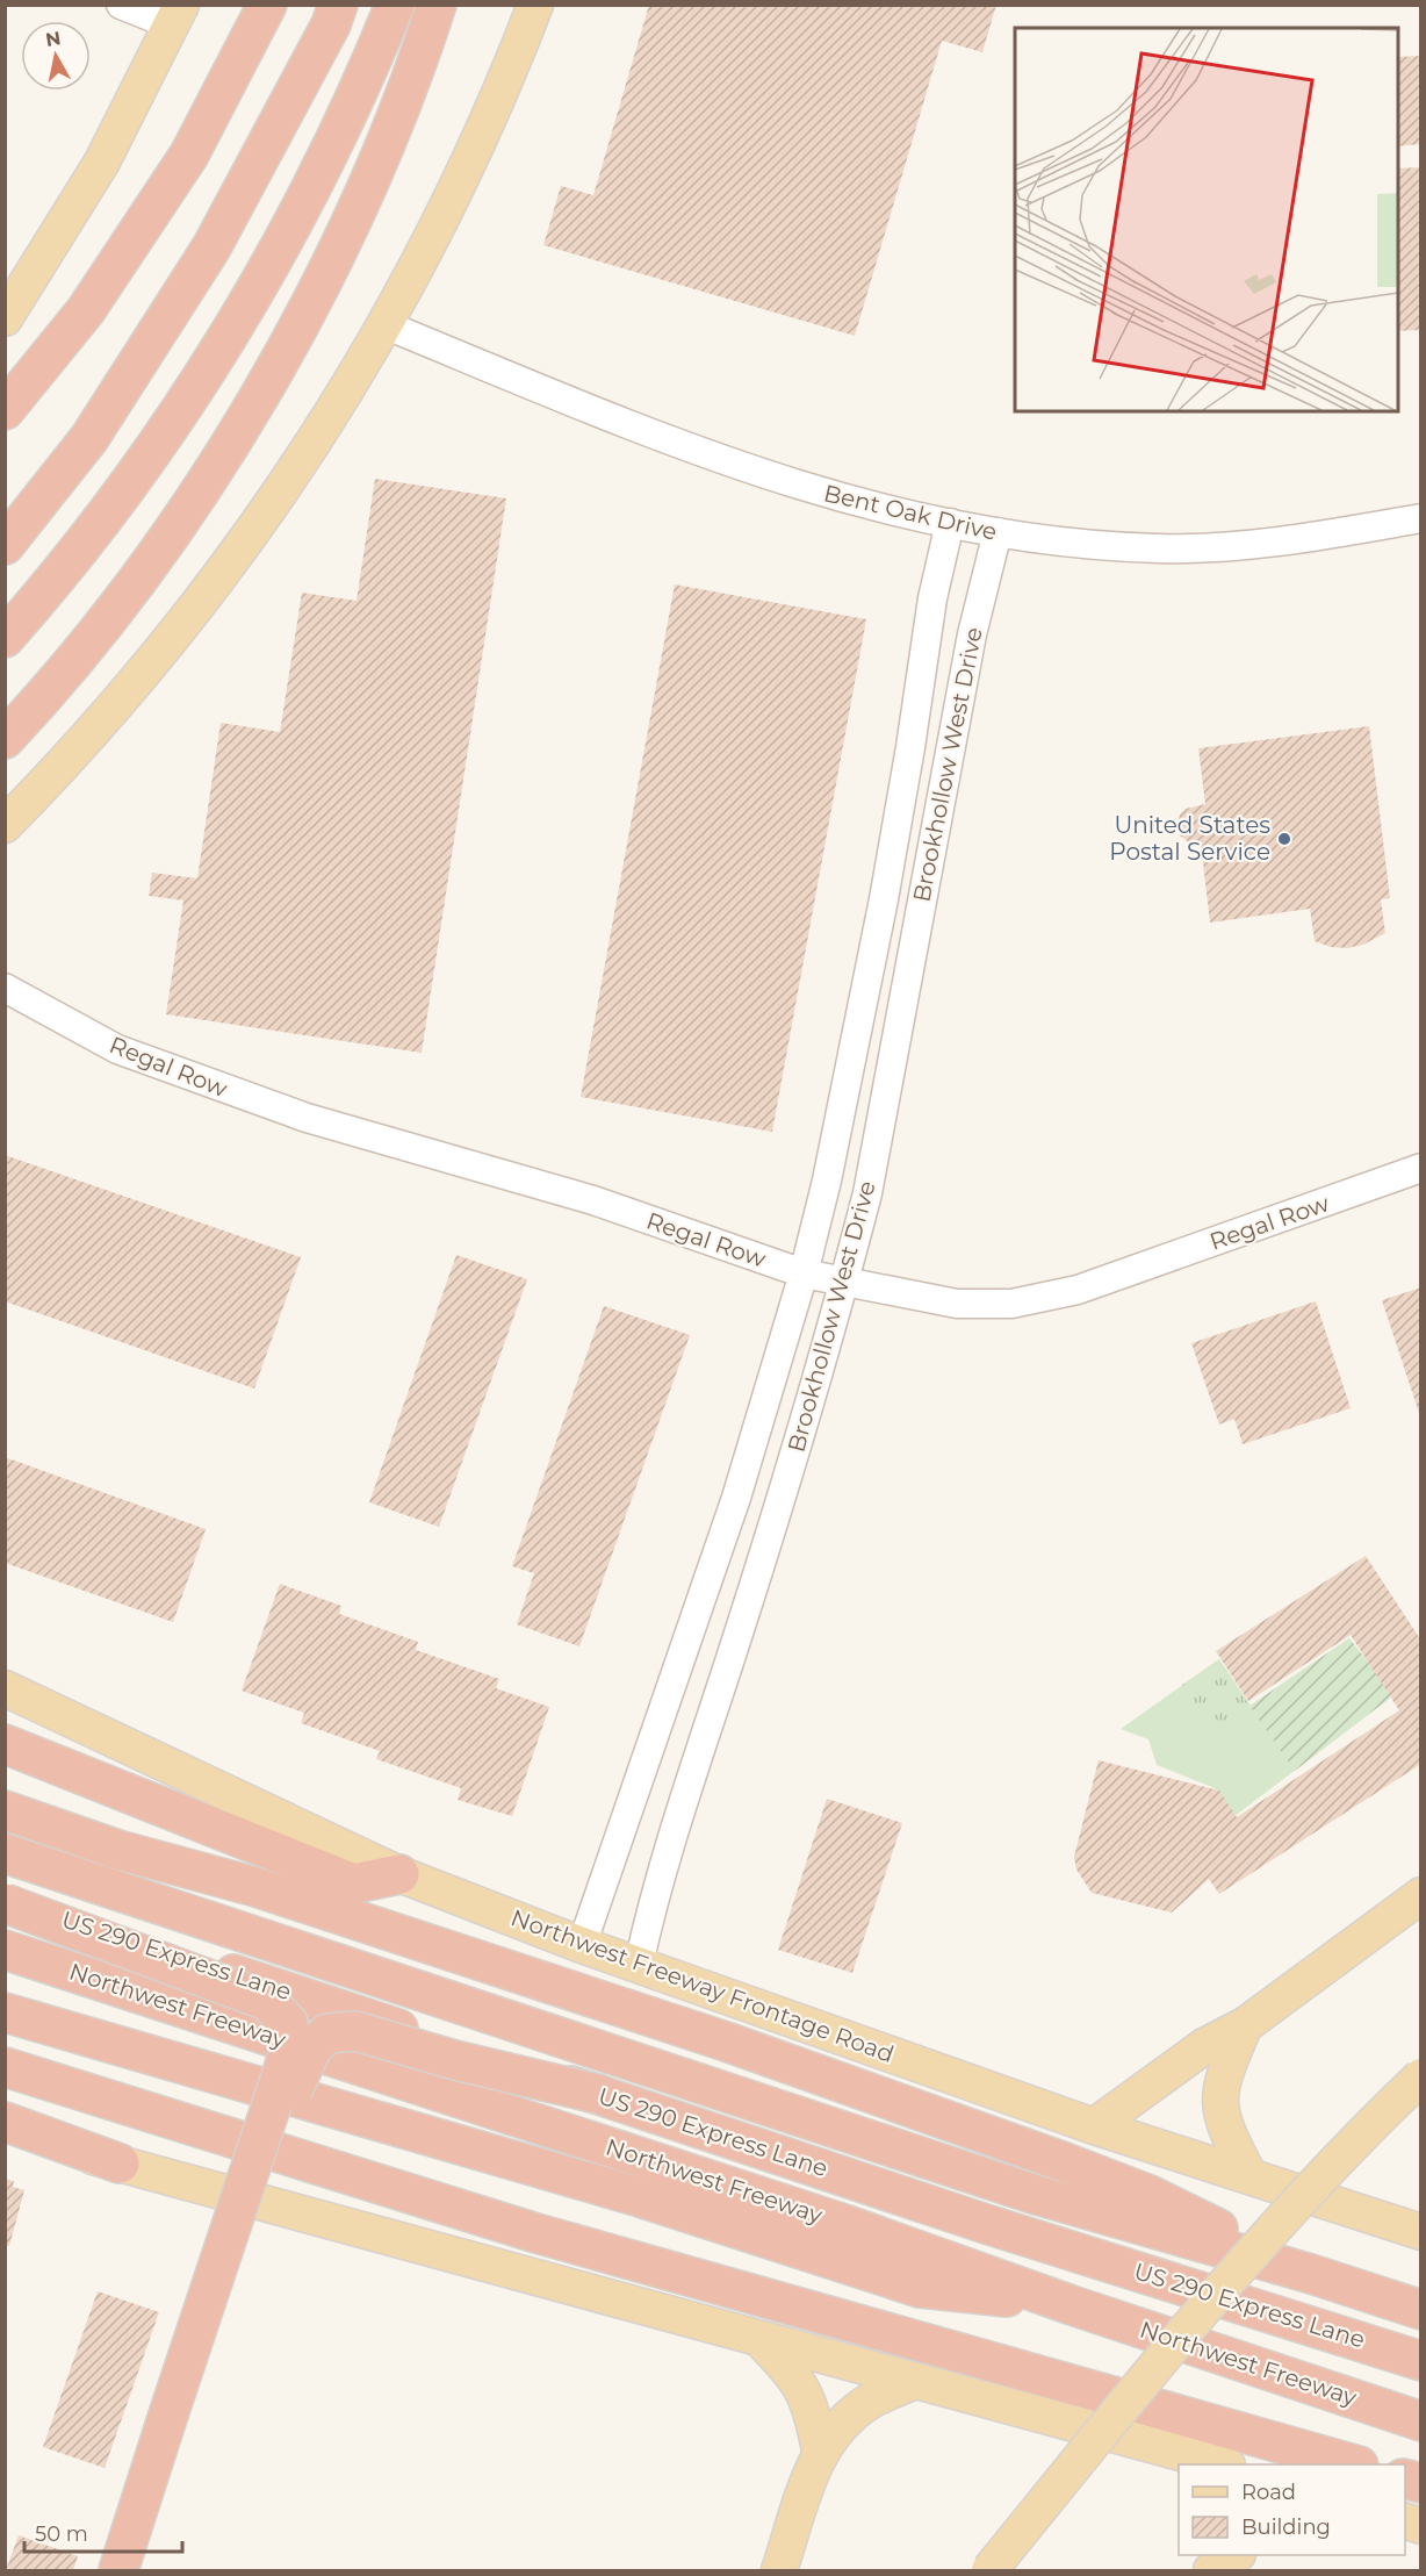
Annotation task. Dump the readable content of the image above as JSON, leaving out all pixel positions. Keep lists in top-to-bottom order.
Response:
{
  "streets": {
    "highway": ["US 290 Express Lane", "Northwest Freeway"],
    "main road": ["Northwest Freeway Frontage Road"],
    "street": ["Bent Oak Drive", "Brookhollow West Drive", "Regal Row"]
  },
  "crossings": [
    ["Bent Oak Drive", "Brookhollow West Drive"],
    ["Brookhollow West Drive", "Regal Row"],
    ["Brookhollow West Drive", "Northwest Freeway Frontage Road"]
  ],
  "places": ["United States Postal Service"],
  "legend": ["Road", "Building"],
  "scale_bar": "50 m",
  "north": "top"
}
